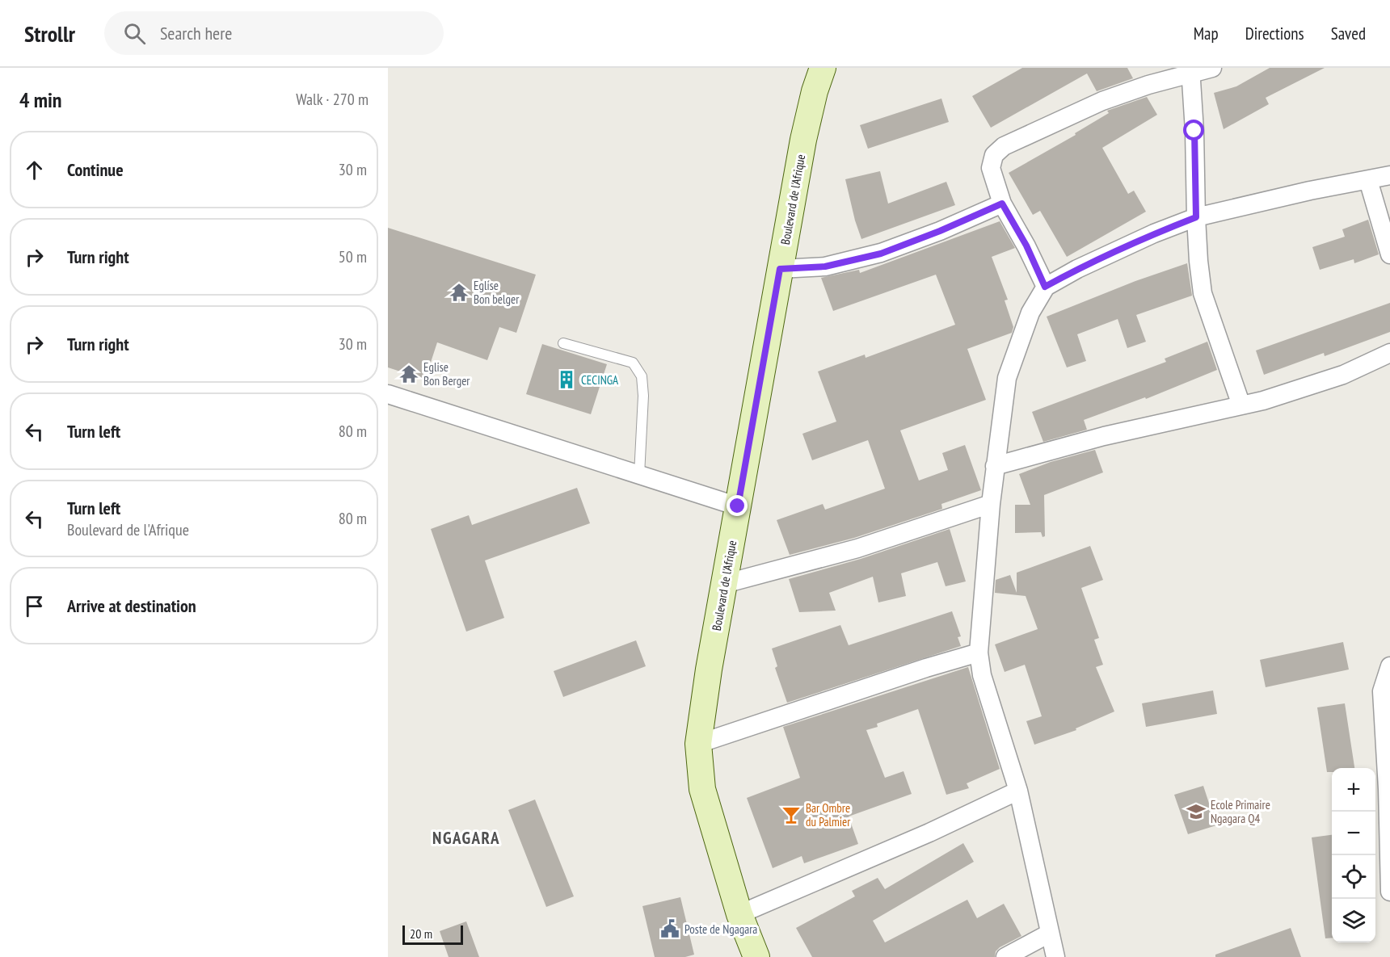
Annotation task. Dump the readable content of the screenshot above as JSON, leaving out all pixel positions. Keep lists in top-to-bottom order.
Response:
{
  "streets": {
    "street": ["Boulevard de l'Afrique"]
  },
  "districts": ["NGAGARA"],
  "places": {
    "temple": ["Eglise Bon belger", "Eglise Bon Berger"],
    "building": ["CECINGA"],
    "school or university": ["Ecole Primaire Ngagara Q4"],
    "bar": ["Bar Ombre du Palmier"],
    "public building": ["Poste de Ngagara"]
  },
  "scale_bar": "20 m",
  "page": {
    "header": "Strollr",
    "search": "Search here",
    "nav": ["Map", "Directions", "Saved"],
    "heading": ["4 min", "Walk · 270 m"],
    "list": [
      ["Continue", "30 m"],
      ["Turn right", "50 m"],
      ["Turn right", "30 m"],
      ["Turn left", "80 m"],
      ["Turn left", "Boulevard de l'Afrique", "80 m"],
      "Arrive at destination"
    ],
    "map_buttons": ["+", "−"],
    "scale": "20 m"
  }
}
